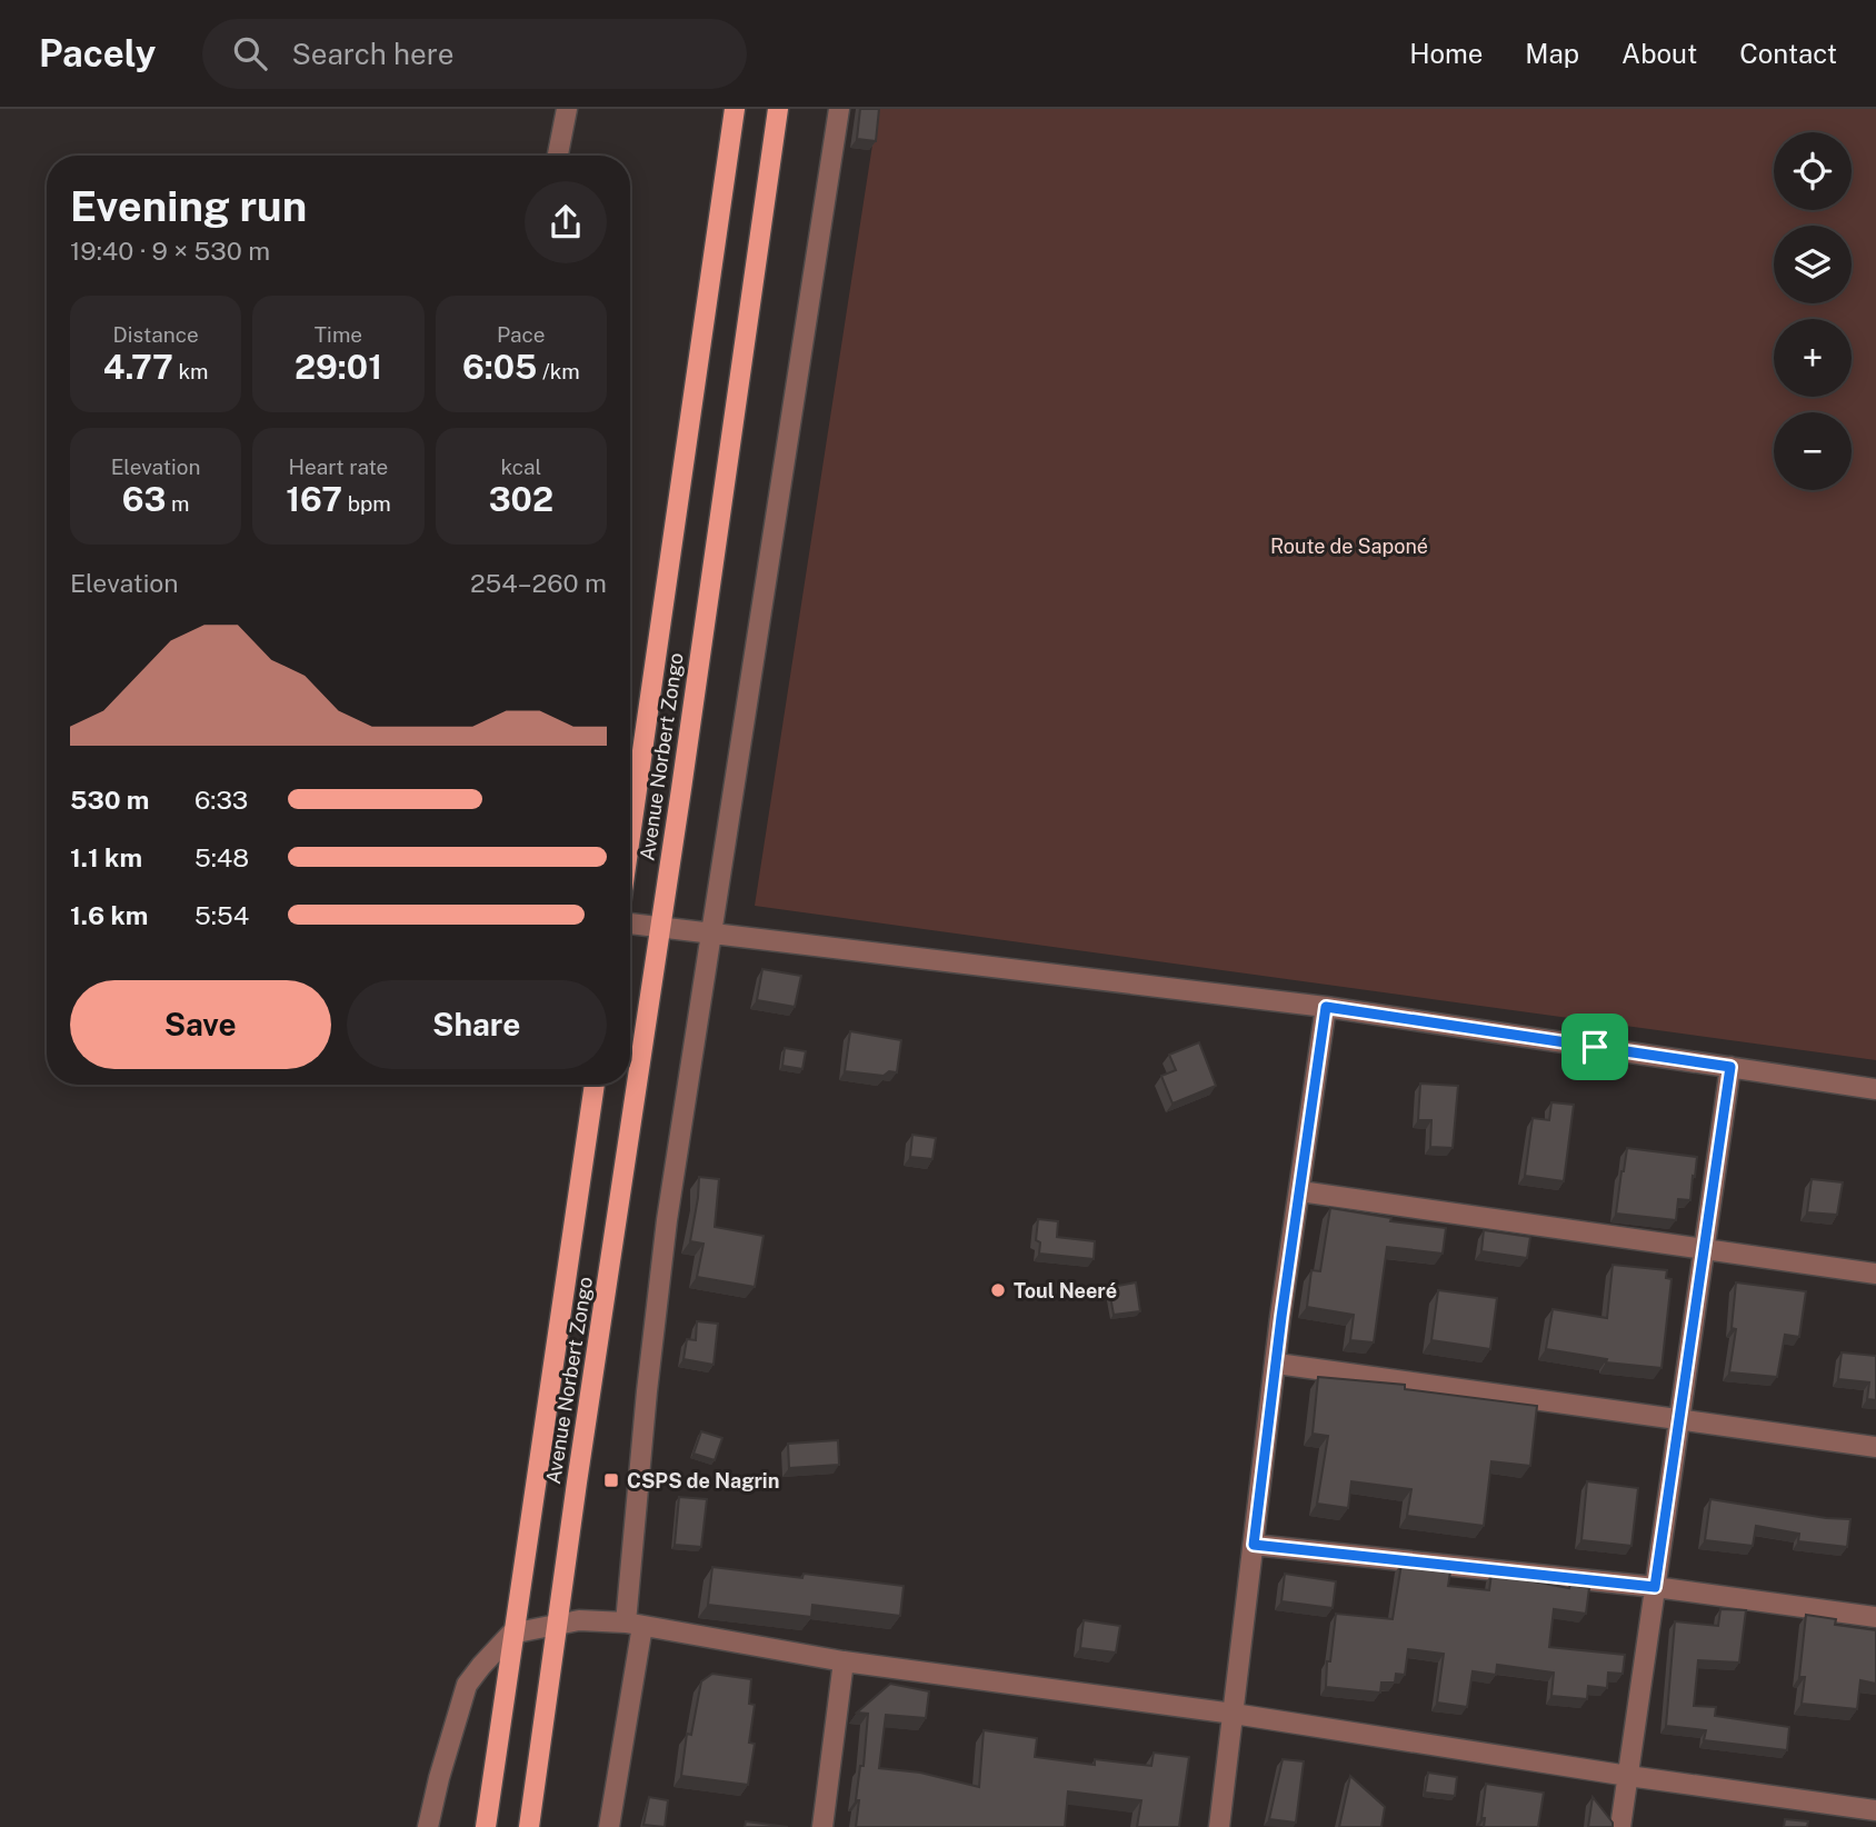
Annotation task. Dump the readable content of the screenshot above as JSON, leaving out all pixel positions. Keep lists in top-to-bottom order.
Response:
{
  "streets": {
    "main road": ["Avenue Norbert Zongo"]
  },
  "parks": ["Route de Saponé"],
  "places": {
    "other": ["Toul Neeré"],
    "transit": ["CSPS de Nagrin"]
  },
  "page": {
    "header": "Pacely",
    "search": "Search here",
    "nav": [
      "Home",
      "Map",
      "About",
      "Contact"
    ],
    "map_buttons": ["+", "−"],
    "heading": ["Evening run", "19:40 · 9 × 530 m"],
    "stats": [
      ["Distance", "4.77 km"],
      ["Time", "29:01"],
      ["Pace", "6:05 /km"],
      ["Elevation", "63 m"],
      ["Heart rate", "167 bpm"],
      ["kcal", "302"]
    ],
    "chart": ["Elevation", "254–260 m"],
    "list": [
      {
        "name": "530 m",
        "note": "6:33"
      },
      {
        "name": "1.1 km",
        "note": "5:48"
      },
      {
        "name": "1.6 km",
        "note": "5:54"
      }
    ],
    "buttons": ["Save", "Share"]
  }
}
